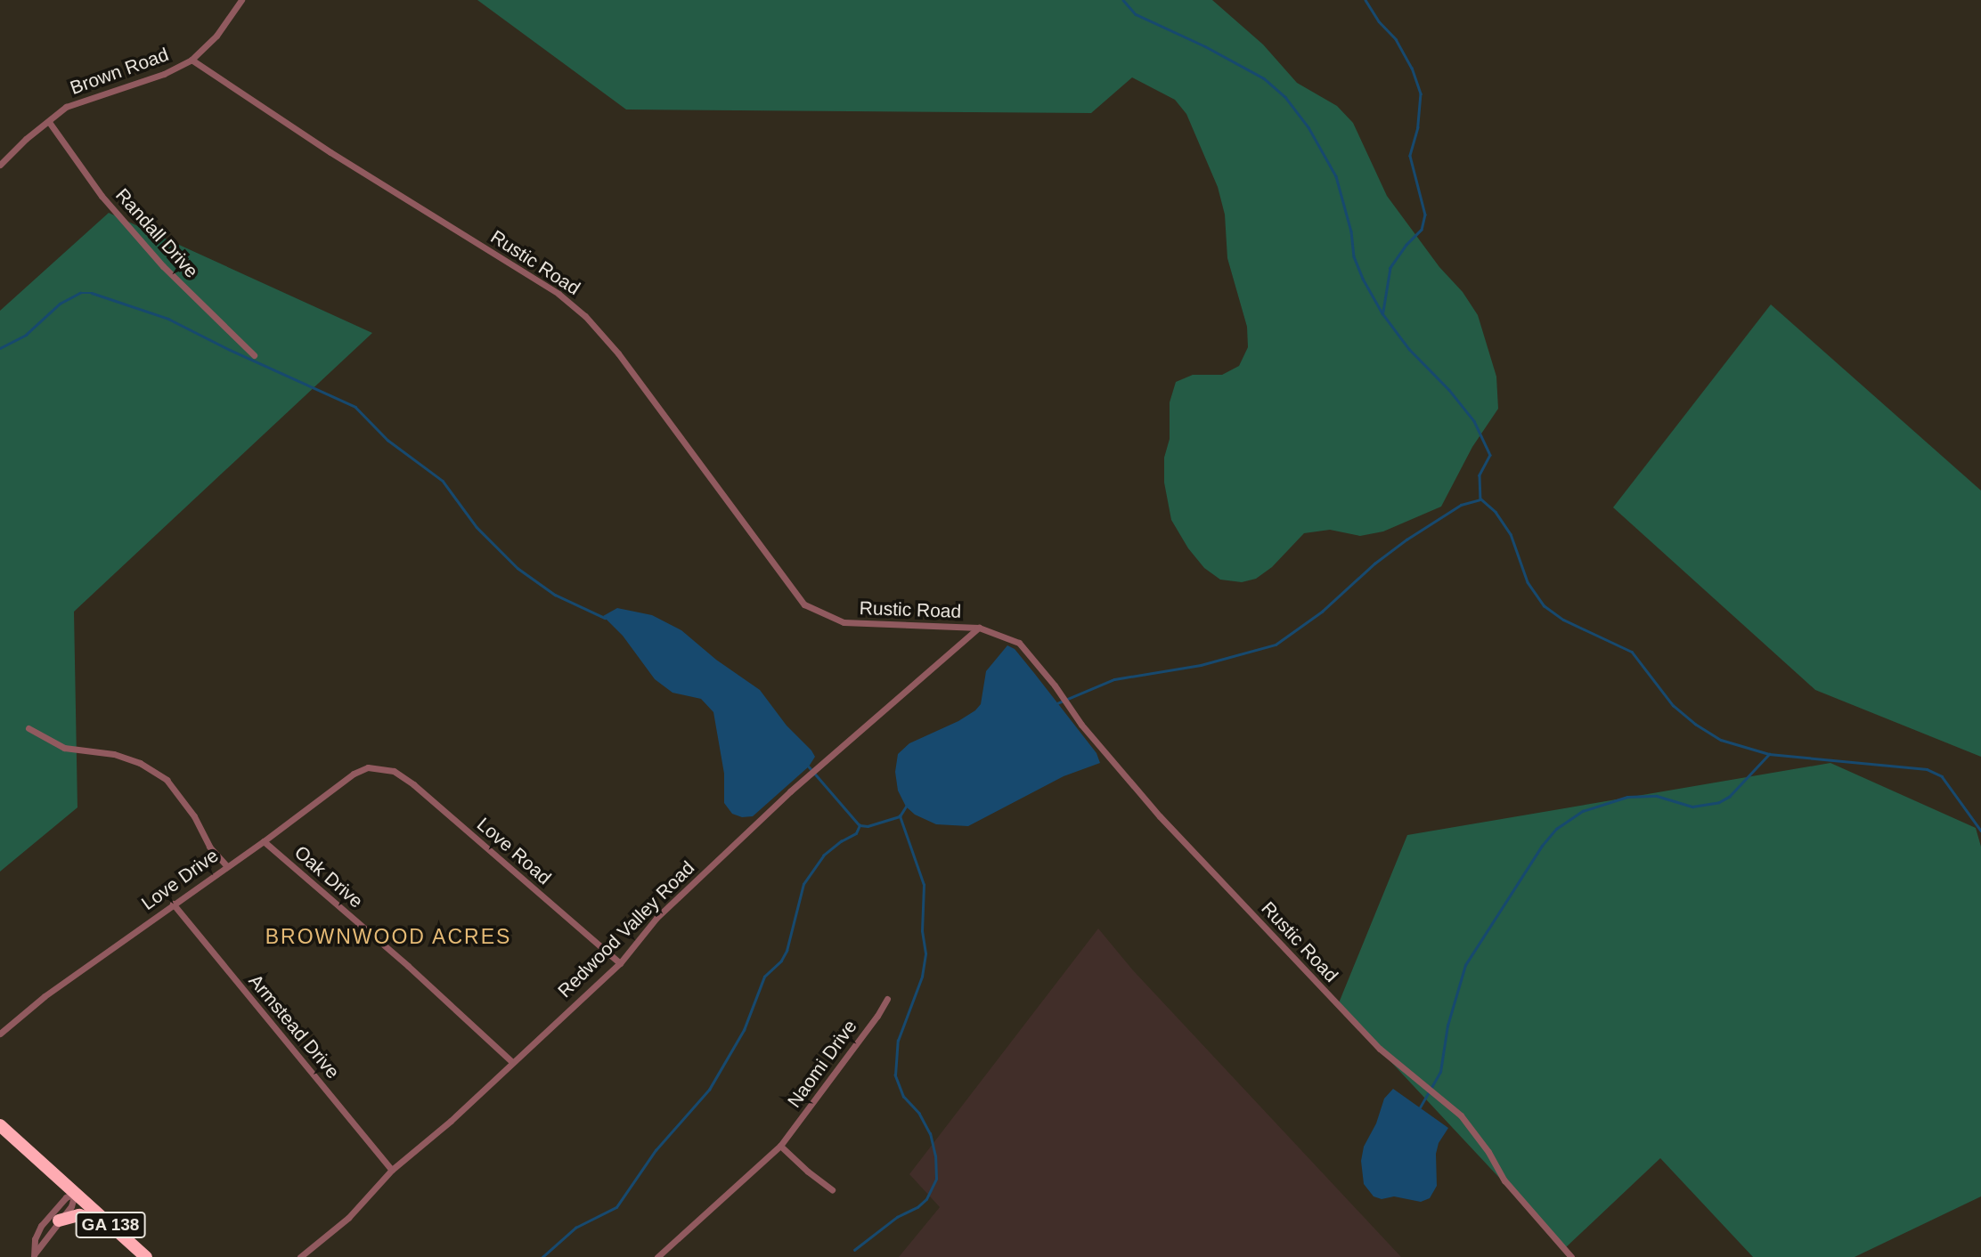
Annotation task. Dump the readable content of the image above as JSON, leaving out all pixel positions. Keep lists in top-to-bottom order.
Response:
{
  "streets": {
    "highway": ["GA 138"],
    "street": [
      "Brown Road",
      "Randall Drive",
      "Rustic Road",
      "Love Road",
      "Oak Drive",
      "Love Drive",
      "Redwood Valley Road",
      "Armstead Drive",
      "Naomi Drive"
    ]
  },
  "crossings": [
    ["Brown Road", "Randall Drive"],
    ["Brown Road", "Rustic Road"],
    ["Rustic Road", "Redwood Valley Road"],
    ["Love Road", "Love Drive"],
    ["Love Road", "Redwood Valley Road"],
    ["Oak Drive", "Love Drive"],
    ["Oak Drive", "Redwood Valley Road"],
    ["Love Drive", "Armstead Drive"],
    ["Redwood Valley Road", "Armstead Drive"]
  ],
  "districts": ["BROWNWOOD ACRES"]
}
